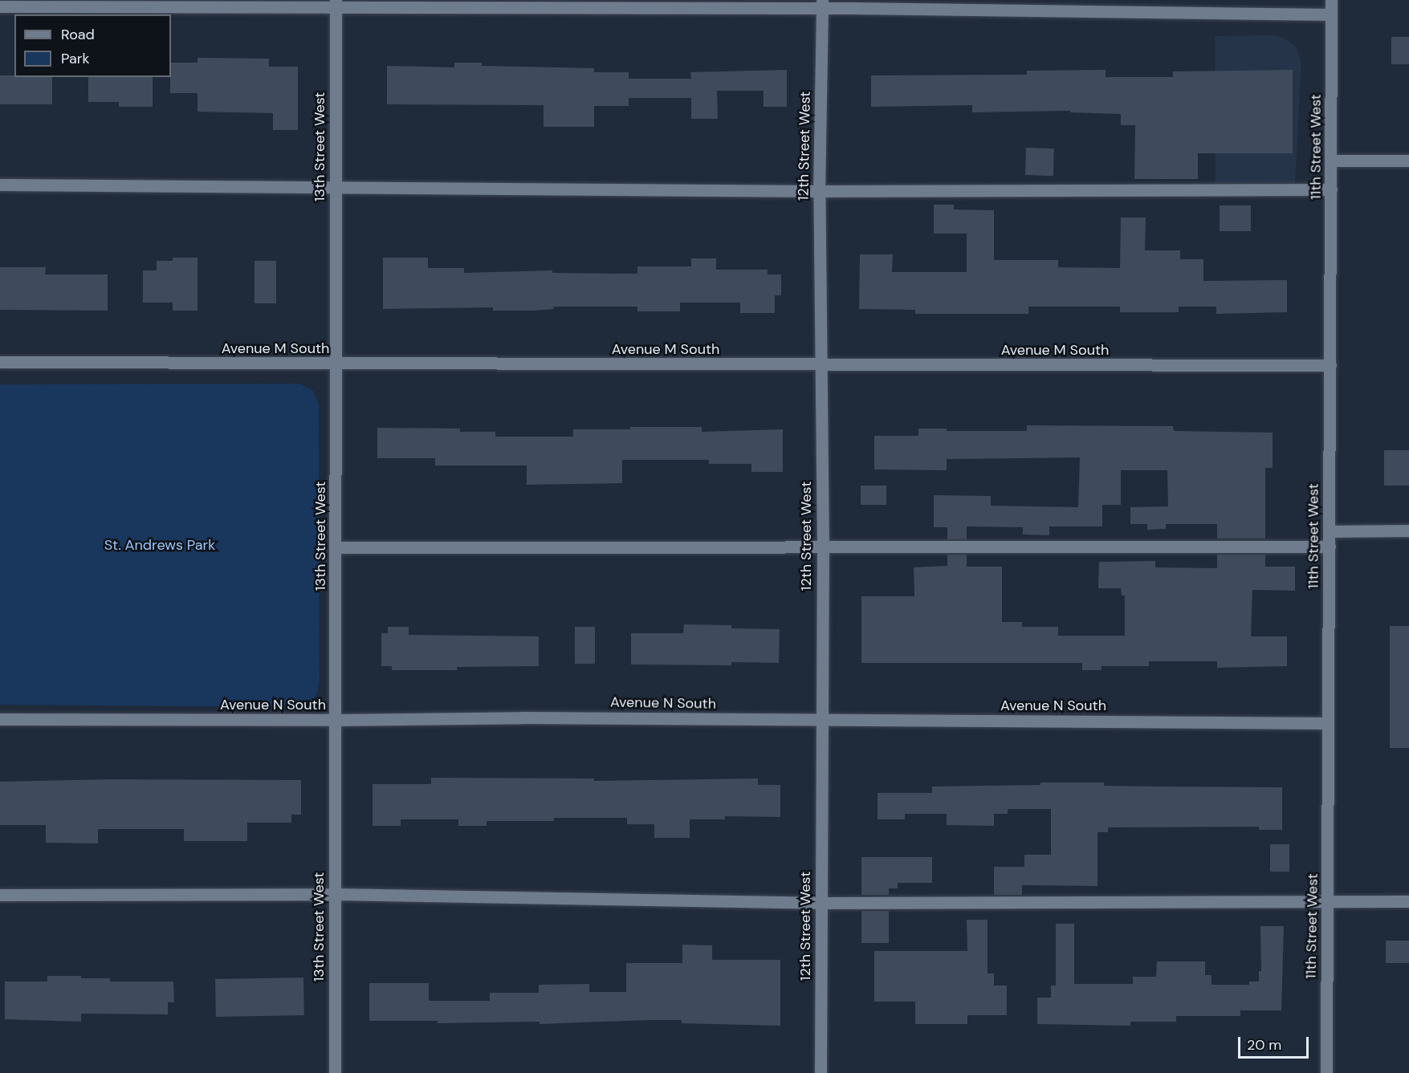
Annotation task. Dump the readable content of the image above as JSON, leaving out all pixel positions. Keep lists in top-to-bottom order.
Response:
{
  "streets": {
    "street": [
      "12th Street West",
      "13th Street West",
      "11th Street West",
      "Avenue M South",
      "Avenue N South"
    ]
  },
  "crossings": [
    ["12th Street West", "Avenue M South"],
    ["12th Street West", "Avenue N South"],
    ["13th Street West", "Avenue M South"],
    ["13th Street West", "Avenue N South"],
    ["11th Street West", "Avenue M South"],
    ["11th Street West", "Avenue N South"]
  ],
  "parks": ["St. Andrews Park"],
  "legend": ["Road", "Park"],
  "scale_bar": "20 m"
}
